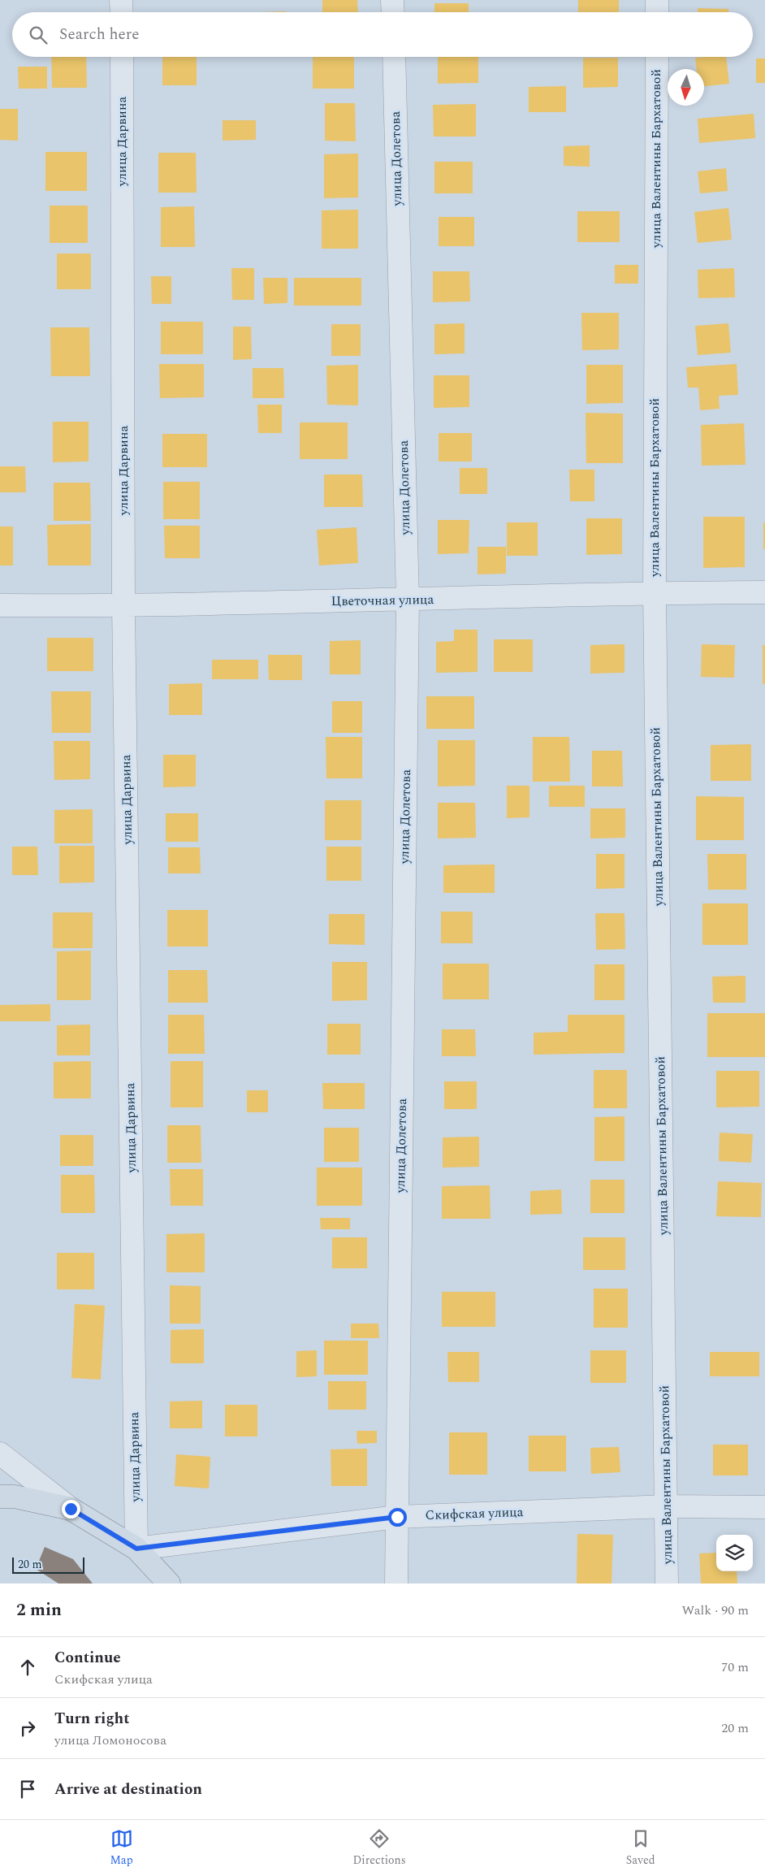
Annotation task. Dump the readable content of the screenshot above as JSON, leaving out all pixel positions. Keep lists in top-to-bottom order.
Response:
{
  "streets": {
    "street": [
      "улица Дарвина",
      "улица Долетова",
      "улица Валентины Бархатовой",
      "Цветочная улица",
      "Скифская улица"
    ]
  },
  "crossings": [
    ["улица Дарвина", "Цветочная улица"],
    ["улица Дарвина", "Скифская улица"],
    ["улица Долетова", "Цветочная улица"],
    ["улица Долетова", "Скифская улица"],
    ["улица Валентины Бархатовой", "Цветочная улица"],
    ["улица Валентины Бархатовой", "Скифская улица"]
  ],
  "scale_bar": "20 m",
  "north": "bottom",
  "page": {
    "search": "Search here",
    "scale": "20 m",
    "heading": ["2 min", "Walk · 90 m"],
    "list": [
      ["Continue", "Скифская улица", "70 m"],
      ["Turn right", "улица Ломоносова", "20 m"],
      "Arrive at destination"
    ],
    "nav": ["Map", "Directions", "Saved"]
  }
}
